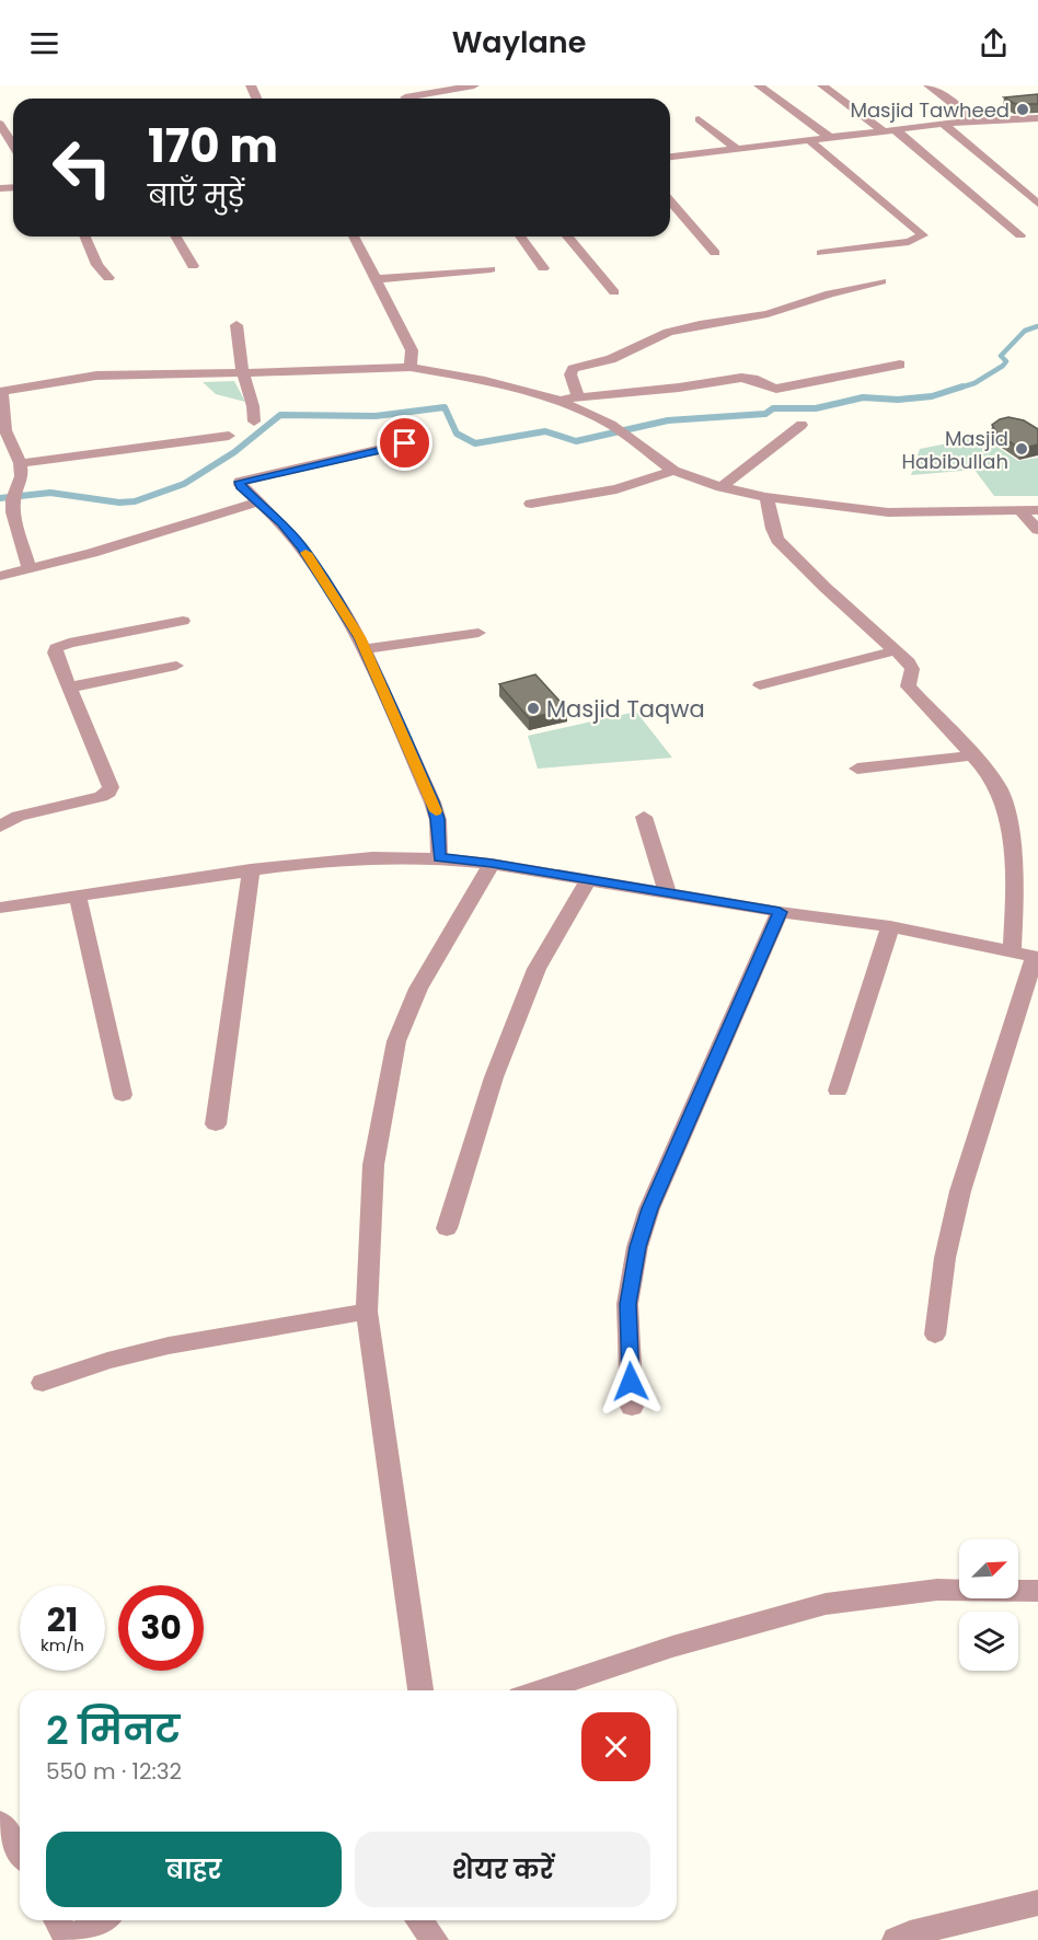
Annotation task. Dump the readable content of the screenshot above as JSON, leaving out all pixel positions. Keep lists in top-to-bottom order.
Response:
{
  "places": ["Masjid Tawheed", "Masjid Habibullah", "Masjid Taqwa"],
  "north": "top right",
  "page": {
    "header": "Waylane",
    "turn": ["170 m", "बाएँ मुड़ें"],
    "speed": "21 km/h",
    "limit": "30",
    "heading": ["2 मिनट", "550 m · 12:32"],
    "buttons": ["बाहर", "शेयर करें"]
  }
}
